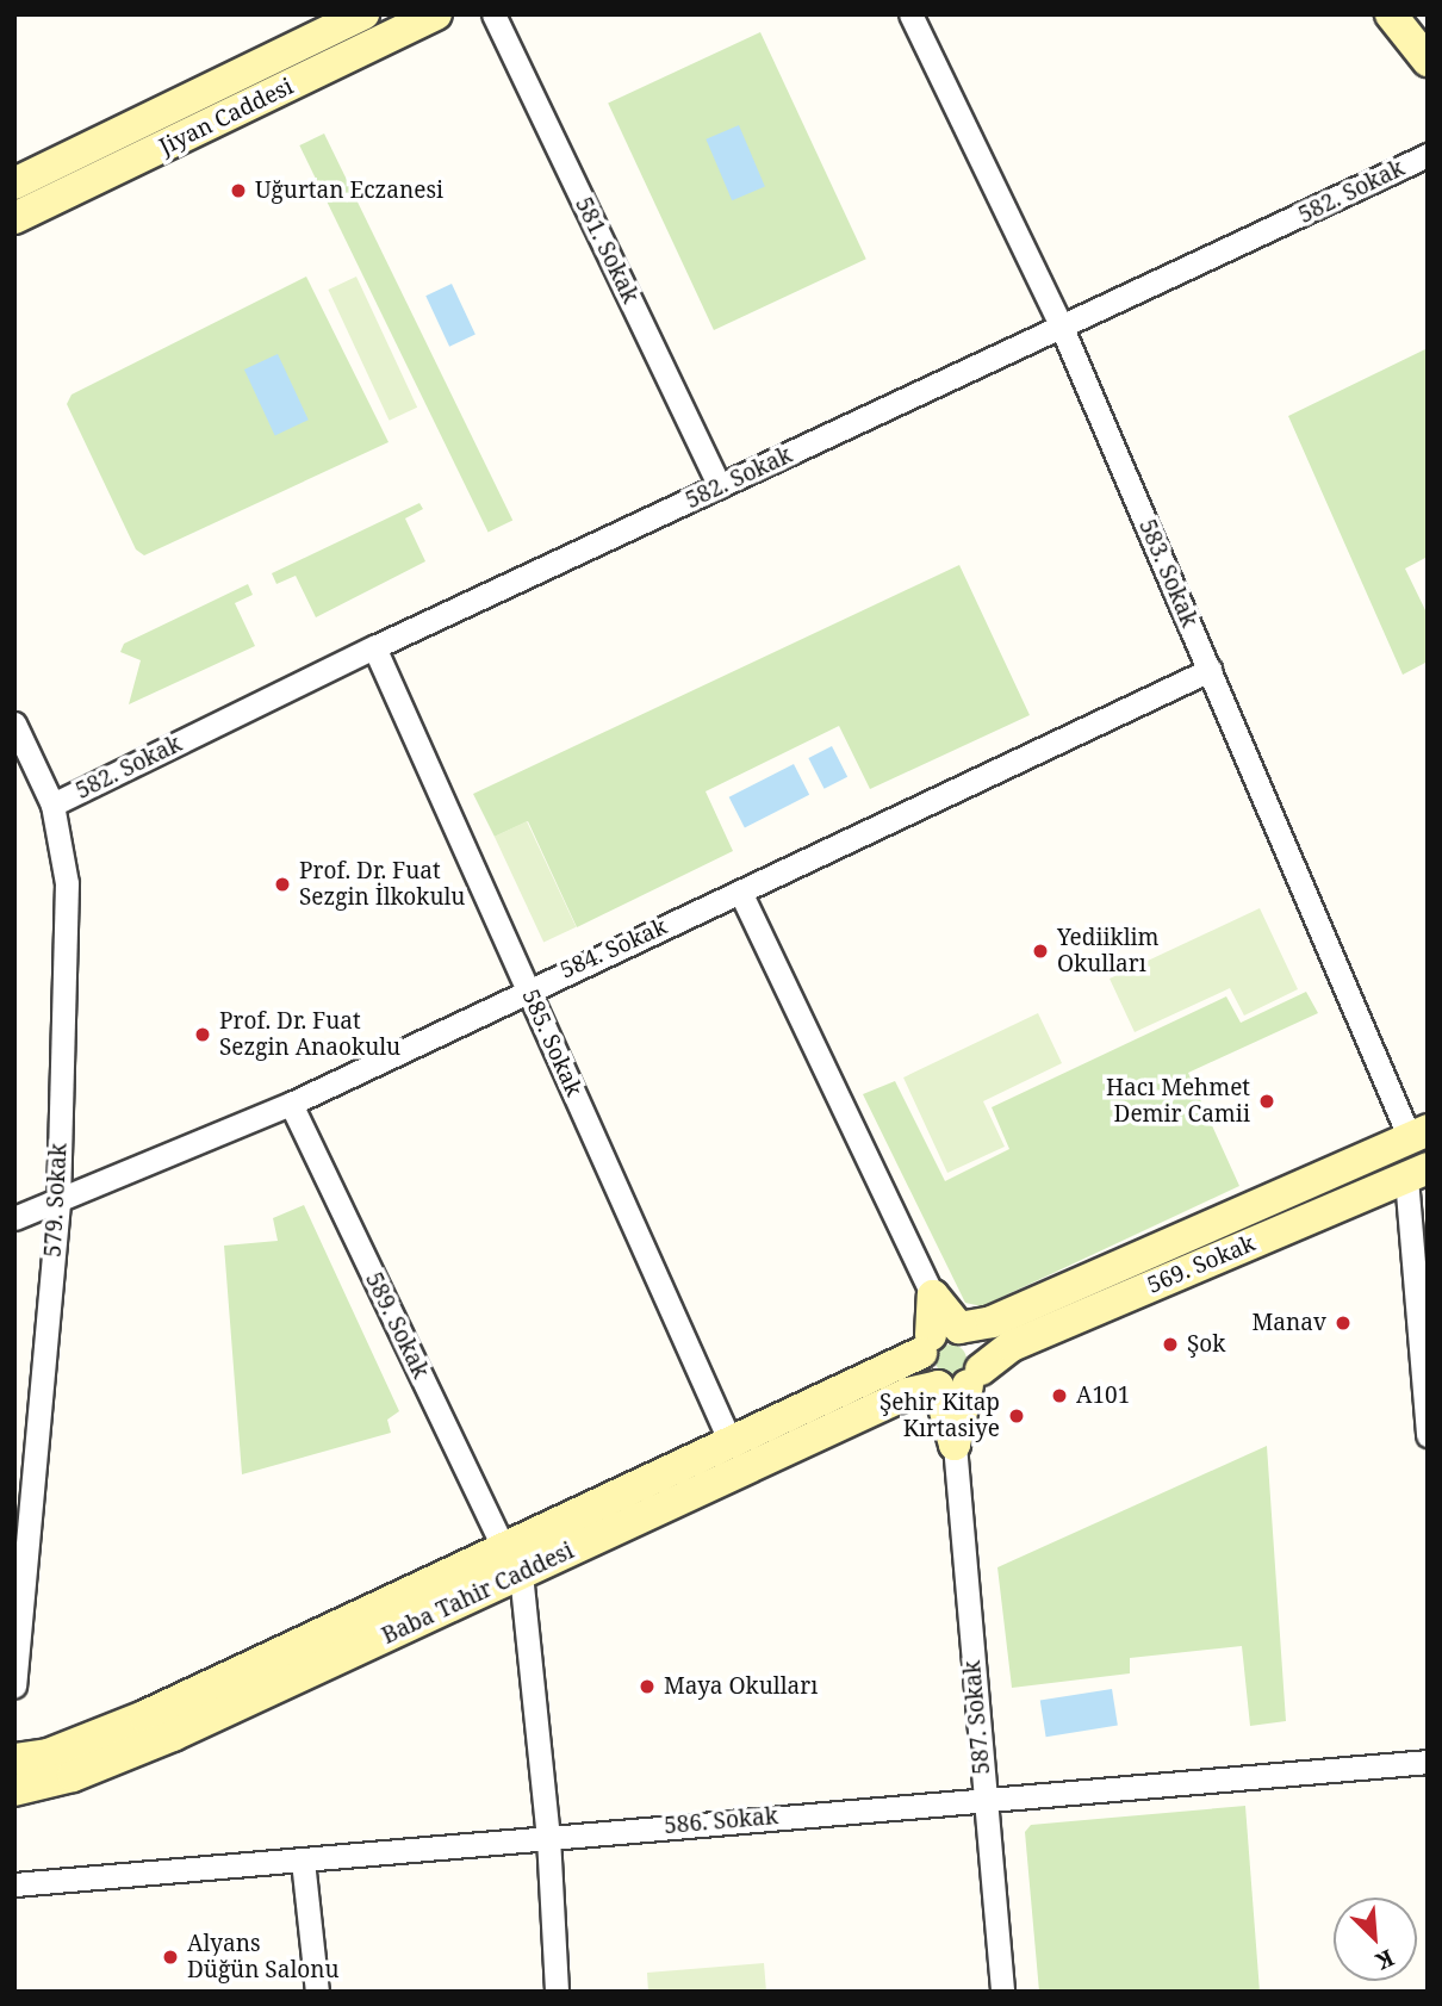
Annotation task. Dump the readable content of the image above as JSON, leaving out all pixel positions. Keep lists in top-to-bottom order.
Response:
{
  "streets": {
    "street": [
      "Jiyan Caddesi",
      "582. Sokak",
      "581. Sokak",
      "583. Sokak",
      "584. Sokak",
      "585. Sokak",
      "579. Sokak",
      "569. Sokak",
      "589. Sokak",
      "Baba Tahir Caddesi",
      "587. Sokak",
      "586. Sokak"
    ]
  },
  "crossings": [
    ["582. Sokak", "581. Sokak"],
    ["582. Sokak", "583. Sokak"],
    ["582. Sokak", "585. Sokak"],
    ["582. Sokak", "579. Sokak"],
    ["583. Sokak", "584. Sokak"],
    ["583. Sokak", "Baba Tahir Caddesi"],
    ["584. Sokak", "585. Sokak"],
    ["584. Sokak", "579. Sokak"],
    ["584. Sokak", "589. Sokak"],
    ["585. Sokak", "Baba Tahir Caddesi"],
    ["569. Sokak", "Baba Tahir Caddesi"],
    ["589. Sokak", "Baba Tahir Caddesi"],
    ["587. Sokak", "586. Sokak"]
  ],
  "places": [
    "Uğurtan Eczanesi",
    "Prof. Dr. Fuat Sezgin İlkokulu",
    "Yediiklim Okulları",
    "Prof. Dr. Fuat Sezgin Anaokulu",
    "Hacı Mehmet Demir Camii",
    "Manav",
    "Şok",
    "A101",
    "Şehir Kitap Kırtasiye",
    "Maya Okulları",
    "Alyans Düğün Salonu"
  ],
  "north": "bottom right"
}
